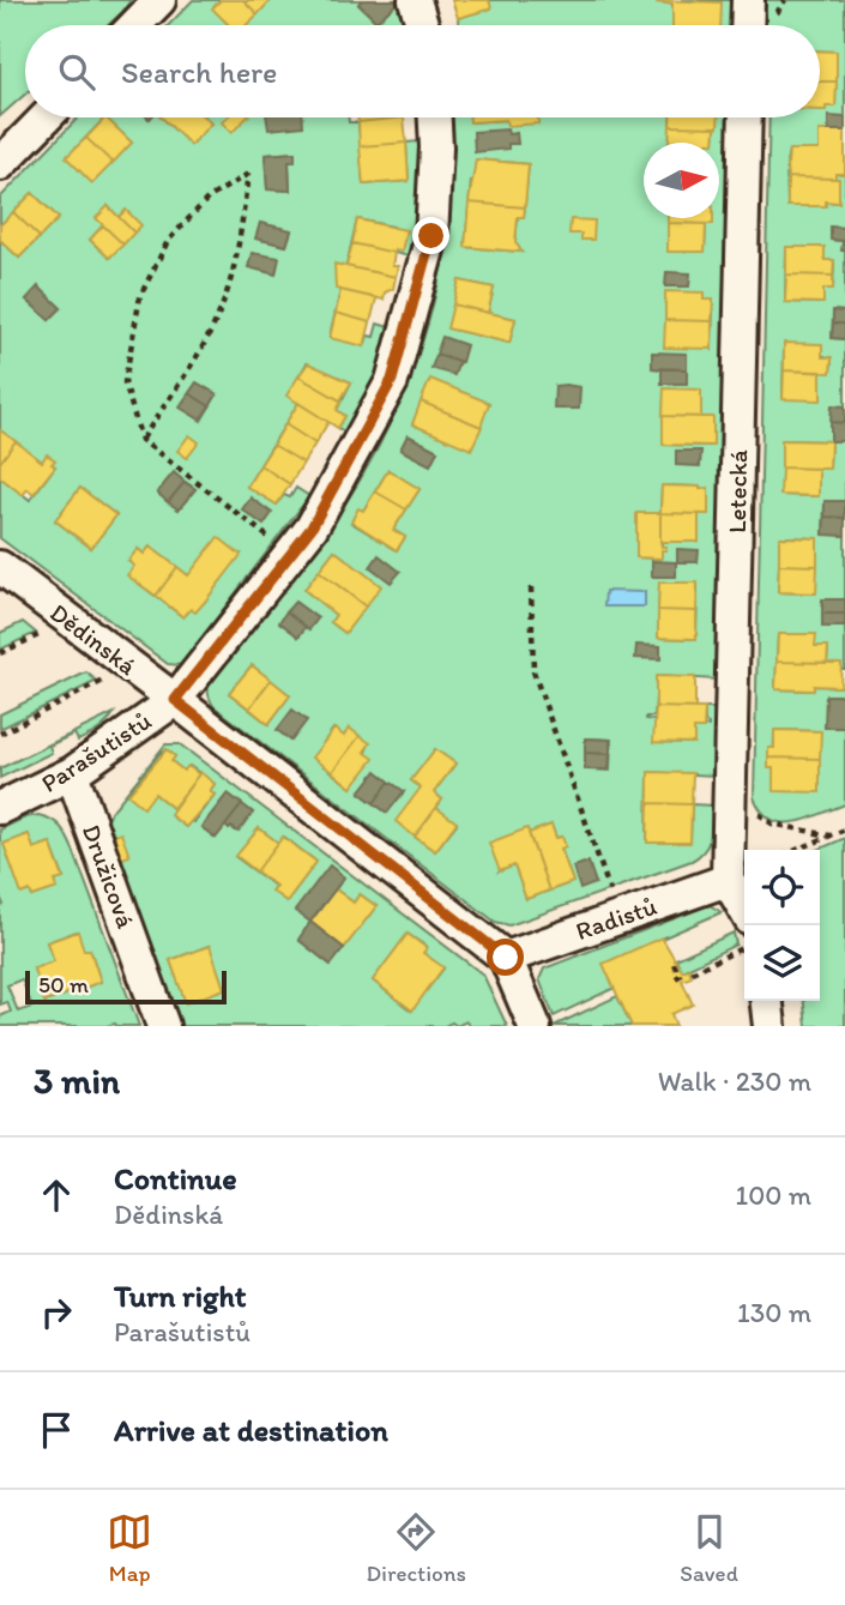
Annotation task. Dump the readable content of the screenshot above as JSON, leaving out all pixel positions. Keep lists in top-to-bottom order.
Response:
{
  "streets": {
    "street": [
      "Letecká",
      "Dědinská",
      "Parašutistů",
      "Družicová",
      "Radistů"
    ]
  },
  "crossings": [
    ["Letecká", "Radistů"],
    ["Dědinská", "Parašutistů"],
    ["Dědinská", "Radistů"],
    ["Parašutistů", "Družicová"]
  ],
  "scale_bar": "50 m",
  "north": "right",
  "page": {
    "search": "Search here",
    "scale": "50 m",
    "heading": ["3 min", "Walk · 230 m"],
    "list": [
      ["Continue", "Dědinská", "100 m"],
      ["Turn right", "Parašutistů", "130 m"],
      "Arrive at destination"
    ],
    "nav": ["Map", "Directions", "Saved"]
  }
}
